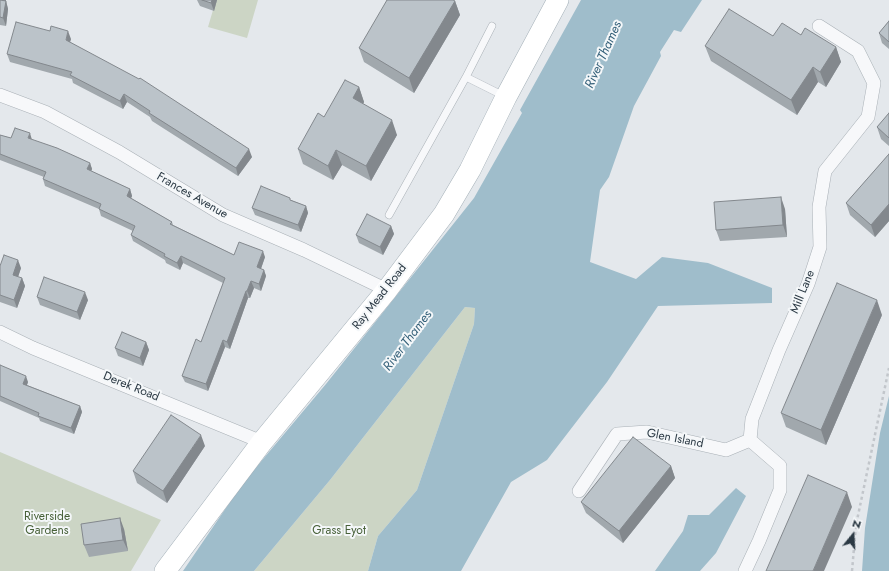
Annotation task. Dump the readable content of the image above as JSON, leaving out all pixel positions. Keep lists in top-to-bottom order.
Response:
{
  "streets": {
    "main road": ["Ray Mead Road"],
    "street": [
      "Frances Avenue",
      "Mill Lane",
      "Derek Road",
      "Glen Island"
    ]
  },
  "crossings": [
    ["Frances Avenue", "Ray Mead Road"],
    ["Mill Lane", "Glen Island"],
    ["Ray Mead Road", "Derek Road"]
  ],
  "water": ["River Thames"],
  "parks": ["Riverside Gardens", "Grass Eyot"],
  "north": "top"
}
